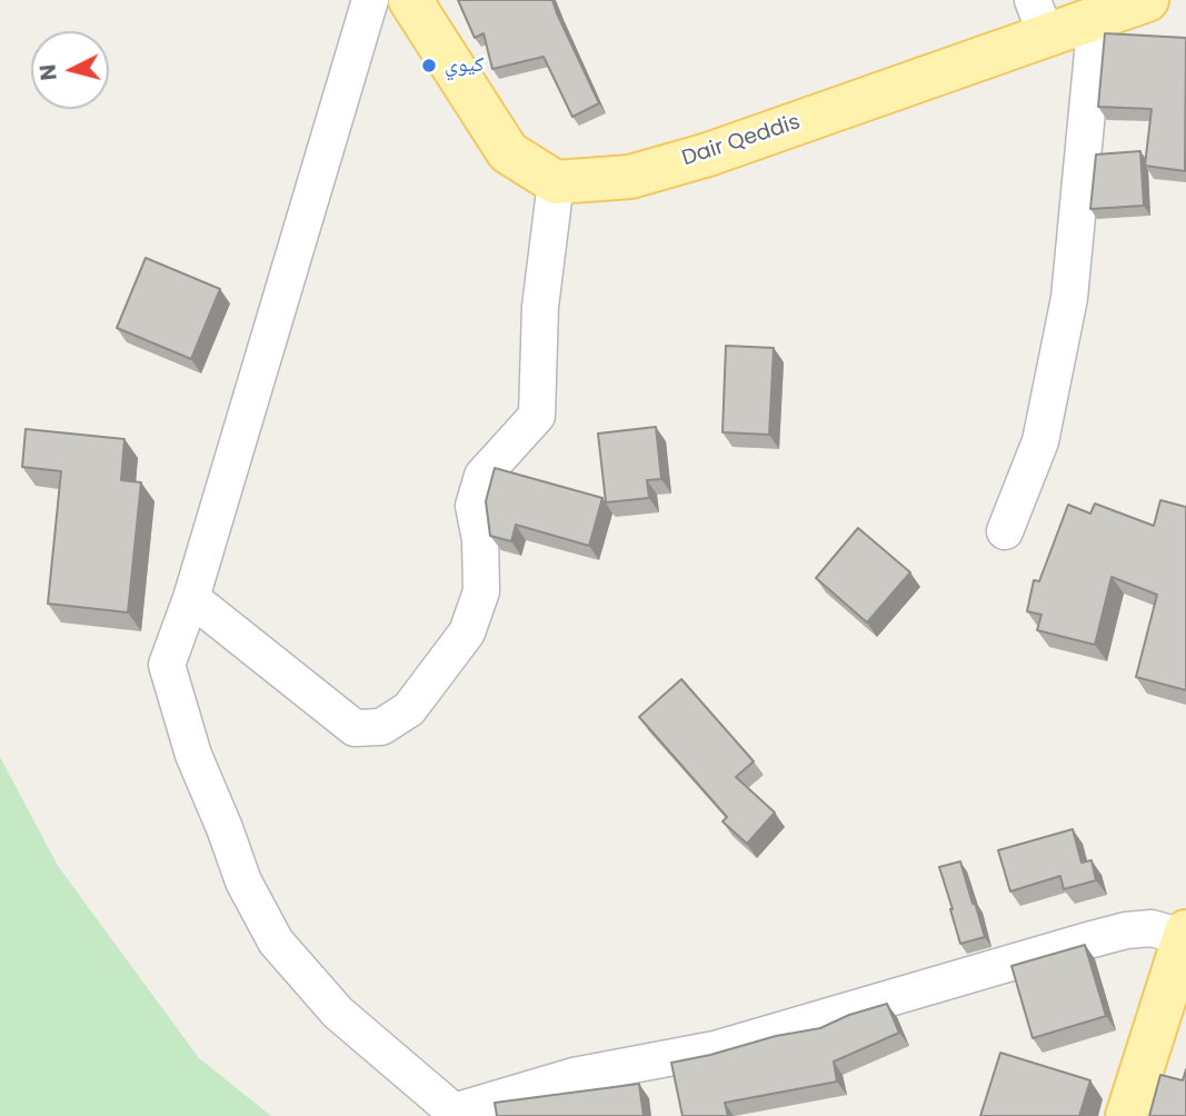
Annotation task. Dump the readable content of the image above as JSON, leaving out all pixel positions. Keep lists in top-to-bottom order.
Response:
{
  "streets": {
    "main road": ["Dair Qeddis"]
  },
  "places": ["كيوي"],
  "north": "left"
}
